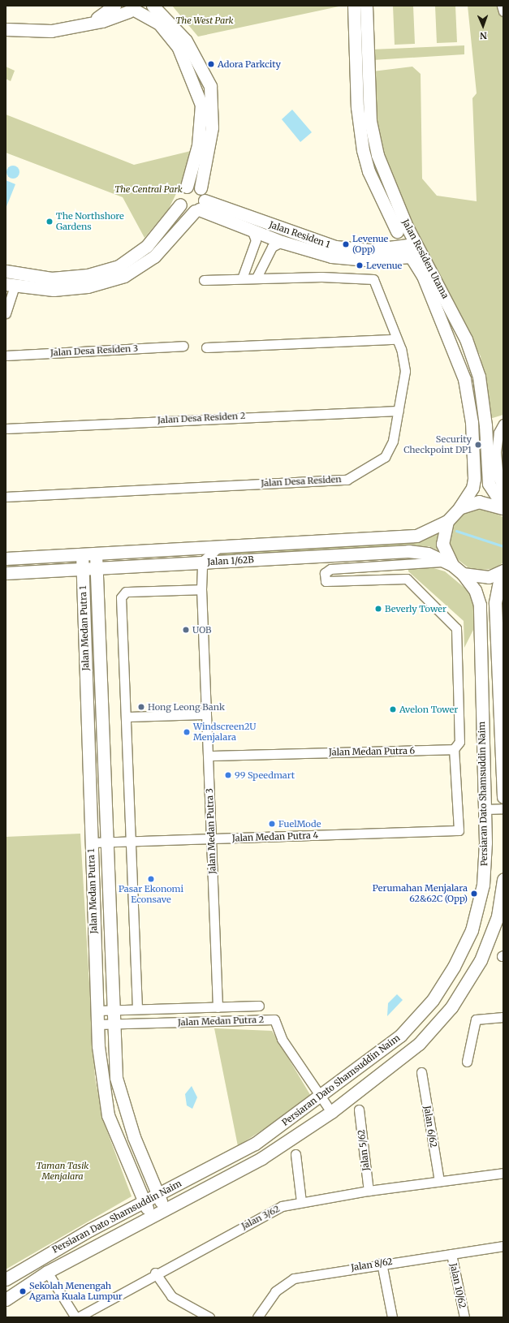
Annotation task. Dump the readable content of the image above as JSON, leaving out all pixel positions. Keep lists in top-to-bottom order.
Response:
{
  "streets": {
    "street": [
      "Jalan Residen 1",
      "Jalan Residen Utama",
      "Jalan Desa Residen 3",
      "Jalan Desa Residen 2",
      "Jalan Desa Residen",
      "Jalan 1/62B",
      "Jalan Medan Putra 1",
      "Jalan Medan Putra 6",
      "Persiaran Dato Shamsuddin Naim",
      "Jalan Medan Putra 3",
      "Jalan Medan Putra 4",
      "Jalan Medan Putra 2",
      "Jalan 6/62",
      "Jalan 5/62",
      "Jalan 3/62",
      "Jalan 8/62",
      "Jalan 10/62"
    ]
  },
  "crossings": [
    ["Jalan Residen 1", "Jalan Residen Utama"],
    ["Jalan Residen Utama", "Jalan 1/62B"],
    ["Jalan Desa Residen 2", "Jalan Desa Residen"],
    ["Jalan 1/62B", "Jalan Medan Putra 1"],
    ["Jalan 1/62B", "Jalan Medan Putra 3"],
    ["Jalan Medan Putra 1", "Persiaran Dato Shamsuddin Naim"],
    ["Jalan Medan Putra 1", "Jalan Medan Putra 4"],
    ["Jalan Medan Putra 1", "Jalan Medan Putra 2"],
    ["Jalan Medan Putra 6", "Jalan Medan Putra 3"],
    ["Jalan Medan Putra 6", "Jalan Medan Putra 4"],
    ["Persiaran Dato Shamsuddin Naim", "Jalan Medan Putra 2"],
    ["Jalan Medan Putra 3", "Jalan Medan Putra 4"],
    ["Jalan 6/62", "Jalan 3/62"],
    ["Jalan 5/62", "Jalan 3/62"],
    ["Jalan 8/62", "Jalan 10/62"]
  ],
  "parks": ["The West Park", "The Central Park", "Taman Tasik Menjalara"],
  "places": [
    "Adora Parkcity",
    "The Northshore Gardens",
    "Levenue (Opp)",
    "Levenue",
    "Security Checkpoint DP1",
    "Beverly Tower",
    "UOB",
    "Hong Leong Bank",
    "Avelon Tower",
    "Windscreen2U Menjalara",
    "99 Speedmart",
    "FuelMode",
    "Pasar Ekonomi Econsave",
    "Perumahan Menjalara 62&62C (Opp)",
    "Sekolah Menengah Agama Kuala Lumpur"
  ],
  "north": "bottom"
}
